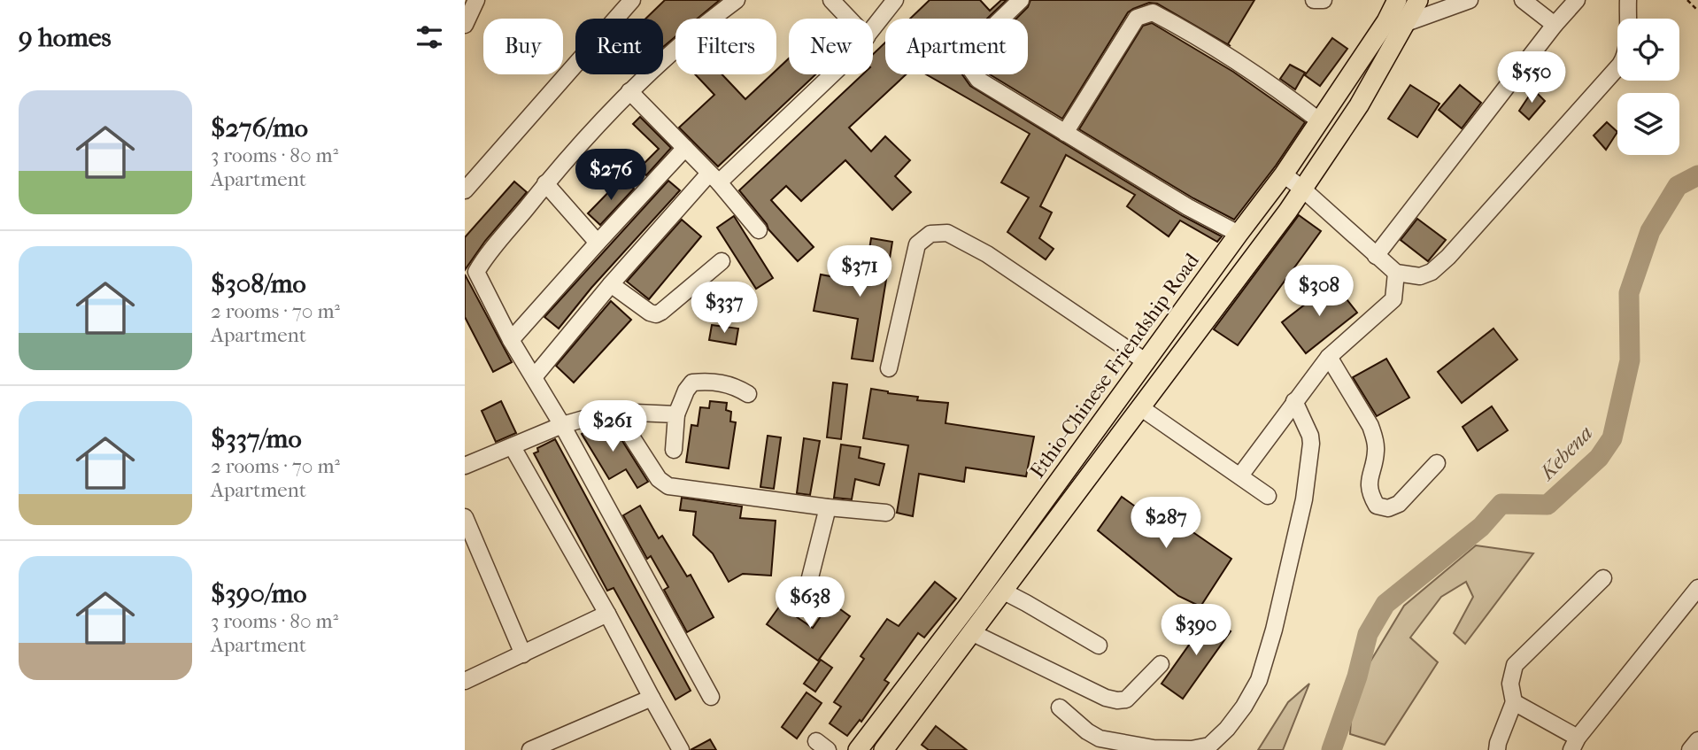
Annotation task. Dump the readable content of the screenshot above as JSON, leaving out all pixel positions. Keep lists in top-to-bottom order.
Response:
{
  "streets": {
    "main road": ["Ethio-Chinese Friendship Road"]
  },
  "water": ["Kebena"],
  "page": {
    "heading": "9 homes",
    "chip": [
      "Buy",
      "Rent",
      "Filters",
      "New",
      "Apartment"
    ],
    "price": [
      "$550",
      "$276",
      "$371",
      "$308",
      "$337",
      "$261",
      "$287",
      "$638",
      "$390"
    ],
    "list": [
      {
        "name": "$276/mo",
        "note": "3 rooms · 80 m² · Apartment"
      },
      {
        "name": "$308/mo",
        "note": "2 rooms · 70 m² · Apartment"
      },
      {
        "name": "$337/mo",
        "note": "2 rooms · 70 m² · Apartment"
      },
      {
        "name": "$390/mo",
        "note": "3 rooms · 80 m² · Apartment"
      }
    ]
  }
}
